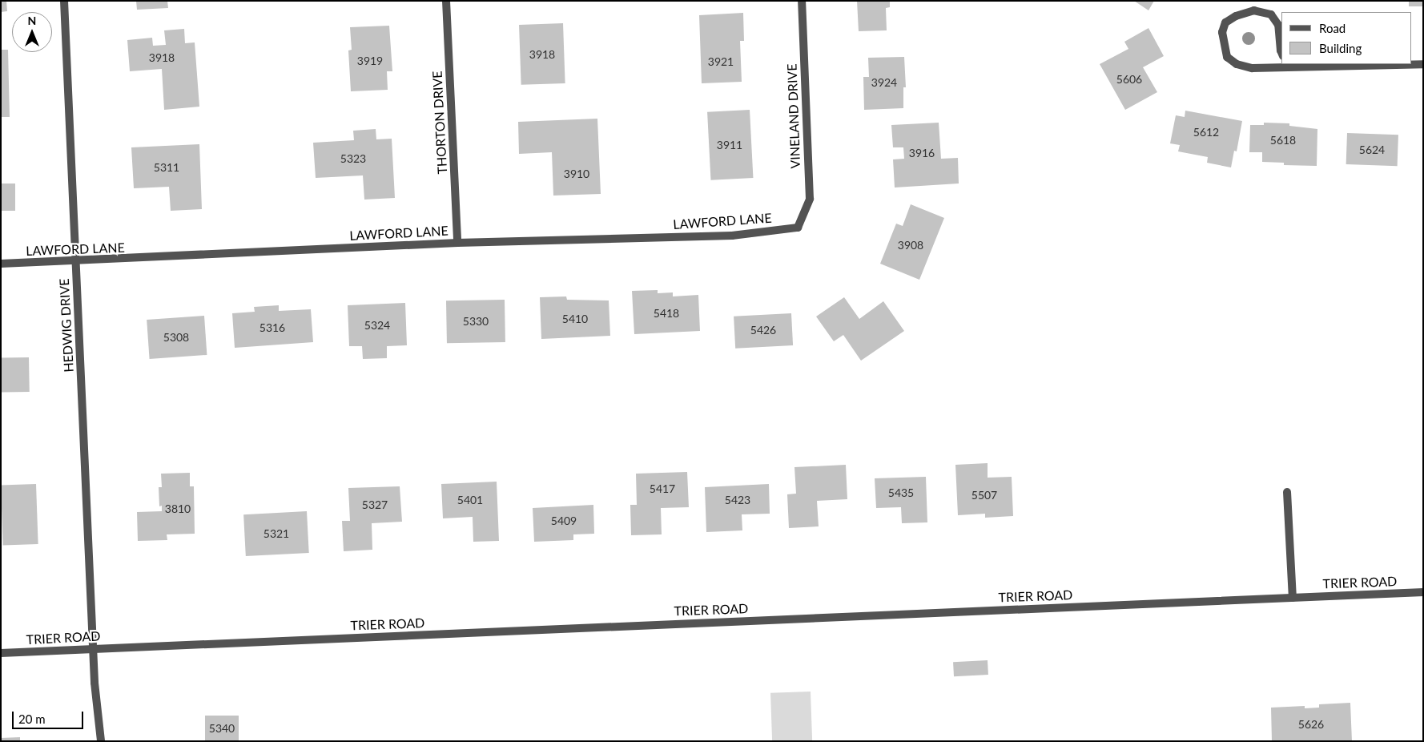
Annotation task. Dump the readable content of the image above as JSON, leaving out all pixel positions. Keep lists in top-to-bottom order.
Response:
{
  "streets": {
    "street": [
      "VINELAND DRIVE",
      "THORTON DRIVE",
      "LAWFORD LANE",
      "HEDWIG DRIVE",
      "TRIER ROAD"
    ]
  },
  "crossings": [
    ["VINELAND DRIVE", "LAWFORD LANE"],
    ["THORTON DRIVE", "LAWFORD LANE"],
    ["LAWFORD LANE", "HEDWIG DRIVE"],
    ["HEDWIG DRIVE", "TRIER ROAD"]
  ],
  "house_numbers": [
    "3918",
    "3918",
    "3919",
    "3921",
    "5606",
    "3924",
    "5612",
    "5618",
    "3911",
    "5624",
    "3916",
    "5323",
    "5311",
    "3910",
    "3908",
    "5418",
    "5410",
    "5330",
    "5324",
    "5316",
    "5426",
    "5308",
    "5417",
    "5435",
    "5507",
    "5401",
    "5423",
    "5327",
    "3810",
    "5409",
    "5321",
    "5626",
    "5340"
  ],
  "legend": ["Road", "Building"],
  "scale_bar": "20 m",
  "north": "top"
}
